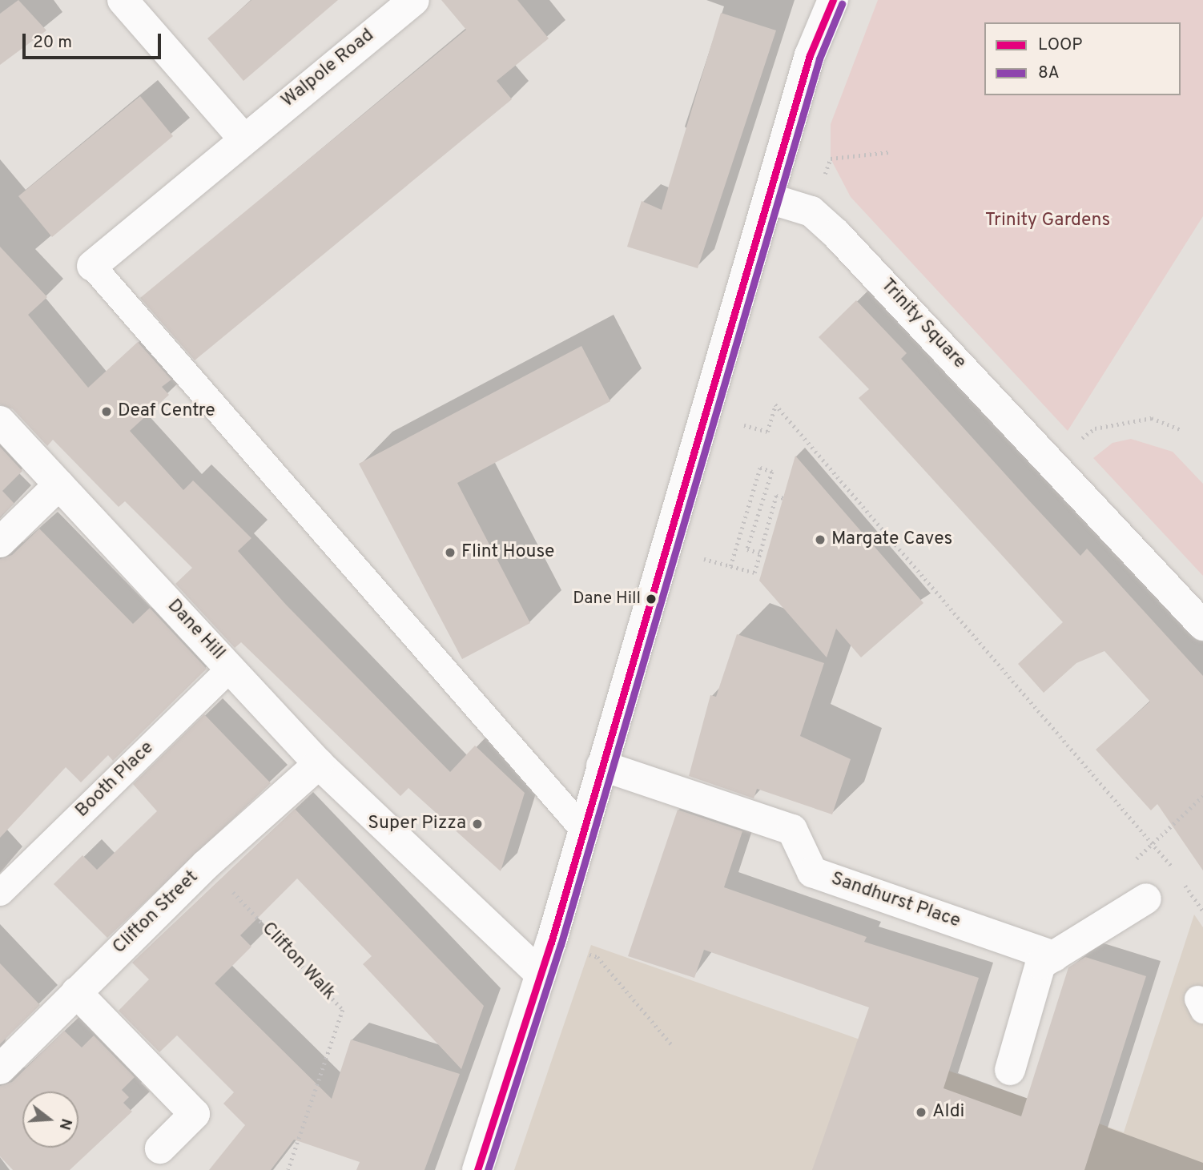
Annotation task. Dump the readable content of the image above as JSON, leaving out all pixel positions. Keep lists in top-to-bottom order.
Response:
{
  "streets": {
    "street": [
      "Walpole Road",
      "Trinity Square",
      "Dane Hill",
      "Sandhurst Place",
      "Clifton Street"
    ],
    "lane": ["Booth Place"],
    "path": ["Clifton Walk"]
  },
  "crossings": [
    ["Dane Hill", "Booth Place"],
    ["Dane Hill", "Clifton Street"],
    ["Clifton Street", "Clifton Walk"]
  ],
  "parks": ["Trinity Gardens"],
  "places": [
    "Deaf Centre",
    "Margate Caves",
    "Flint House",
    "Dane Hill",
    "Super Pizza",
    "Aldi"
  ],
  "lines": ["transit line LOOP", "transit line 8A"],
  "legend": ["LOOP", "8A"],
  "scale_bar": "20 m",
  "north": "right"
}
